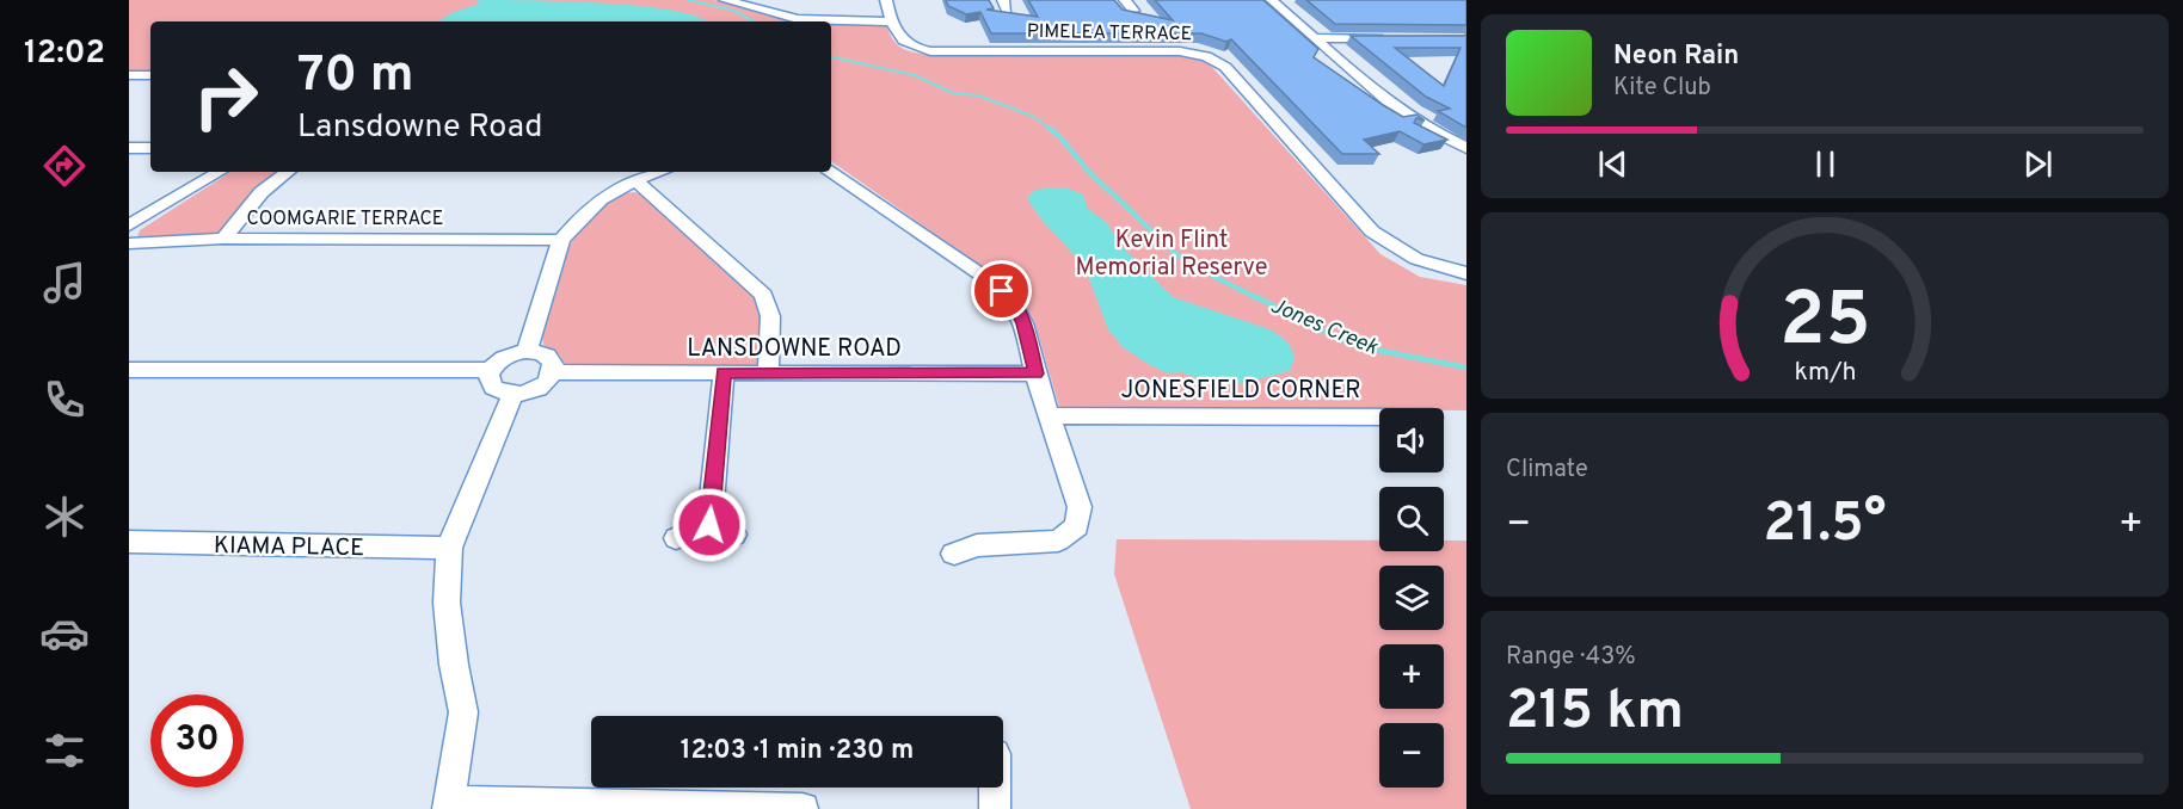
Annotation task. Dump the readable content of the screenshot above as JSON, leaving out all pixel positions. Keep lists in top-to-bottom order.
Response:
{
  "streets": {
    "street": [
      "PIMELEA TERRACE",
      "COOMGARIE TERRACE",
      "LANSDOWNE ROAD",
      "JONESFIELD CORNER",
      "KIAMA PLACE"
    ]
  },
  "water": ["Jones Creek"],
  "parks": ["Kevin Flint Memorial Reserve"],
  "page": {
    "tabs": "12:02",
    "turn": ["70 m", "Lansdowne Road"],
    "song": ["Neon Rain", "Kite Club"],
    "map_buttons": ["+", "−"],
    "tile": [
      "Climate",
      ["Range · 43%", "215 km"]
    ],
    "heat": ["−", "21.5°", "+"],
    "limit": "30",
    "trip": "12:03 · 1 min · 230 m",
    "gauge": ["25", "km/h"]
  }
}
